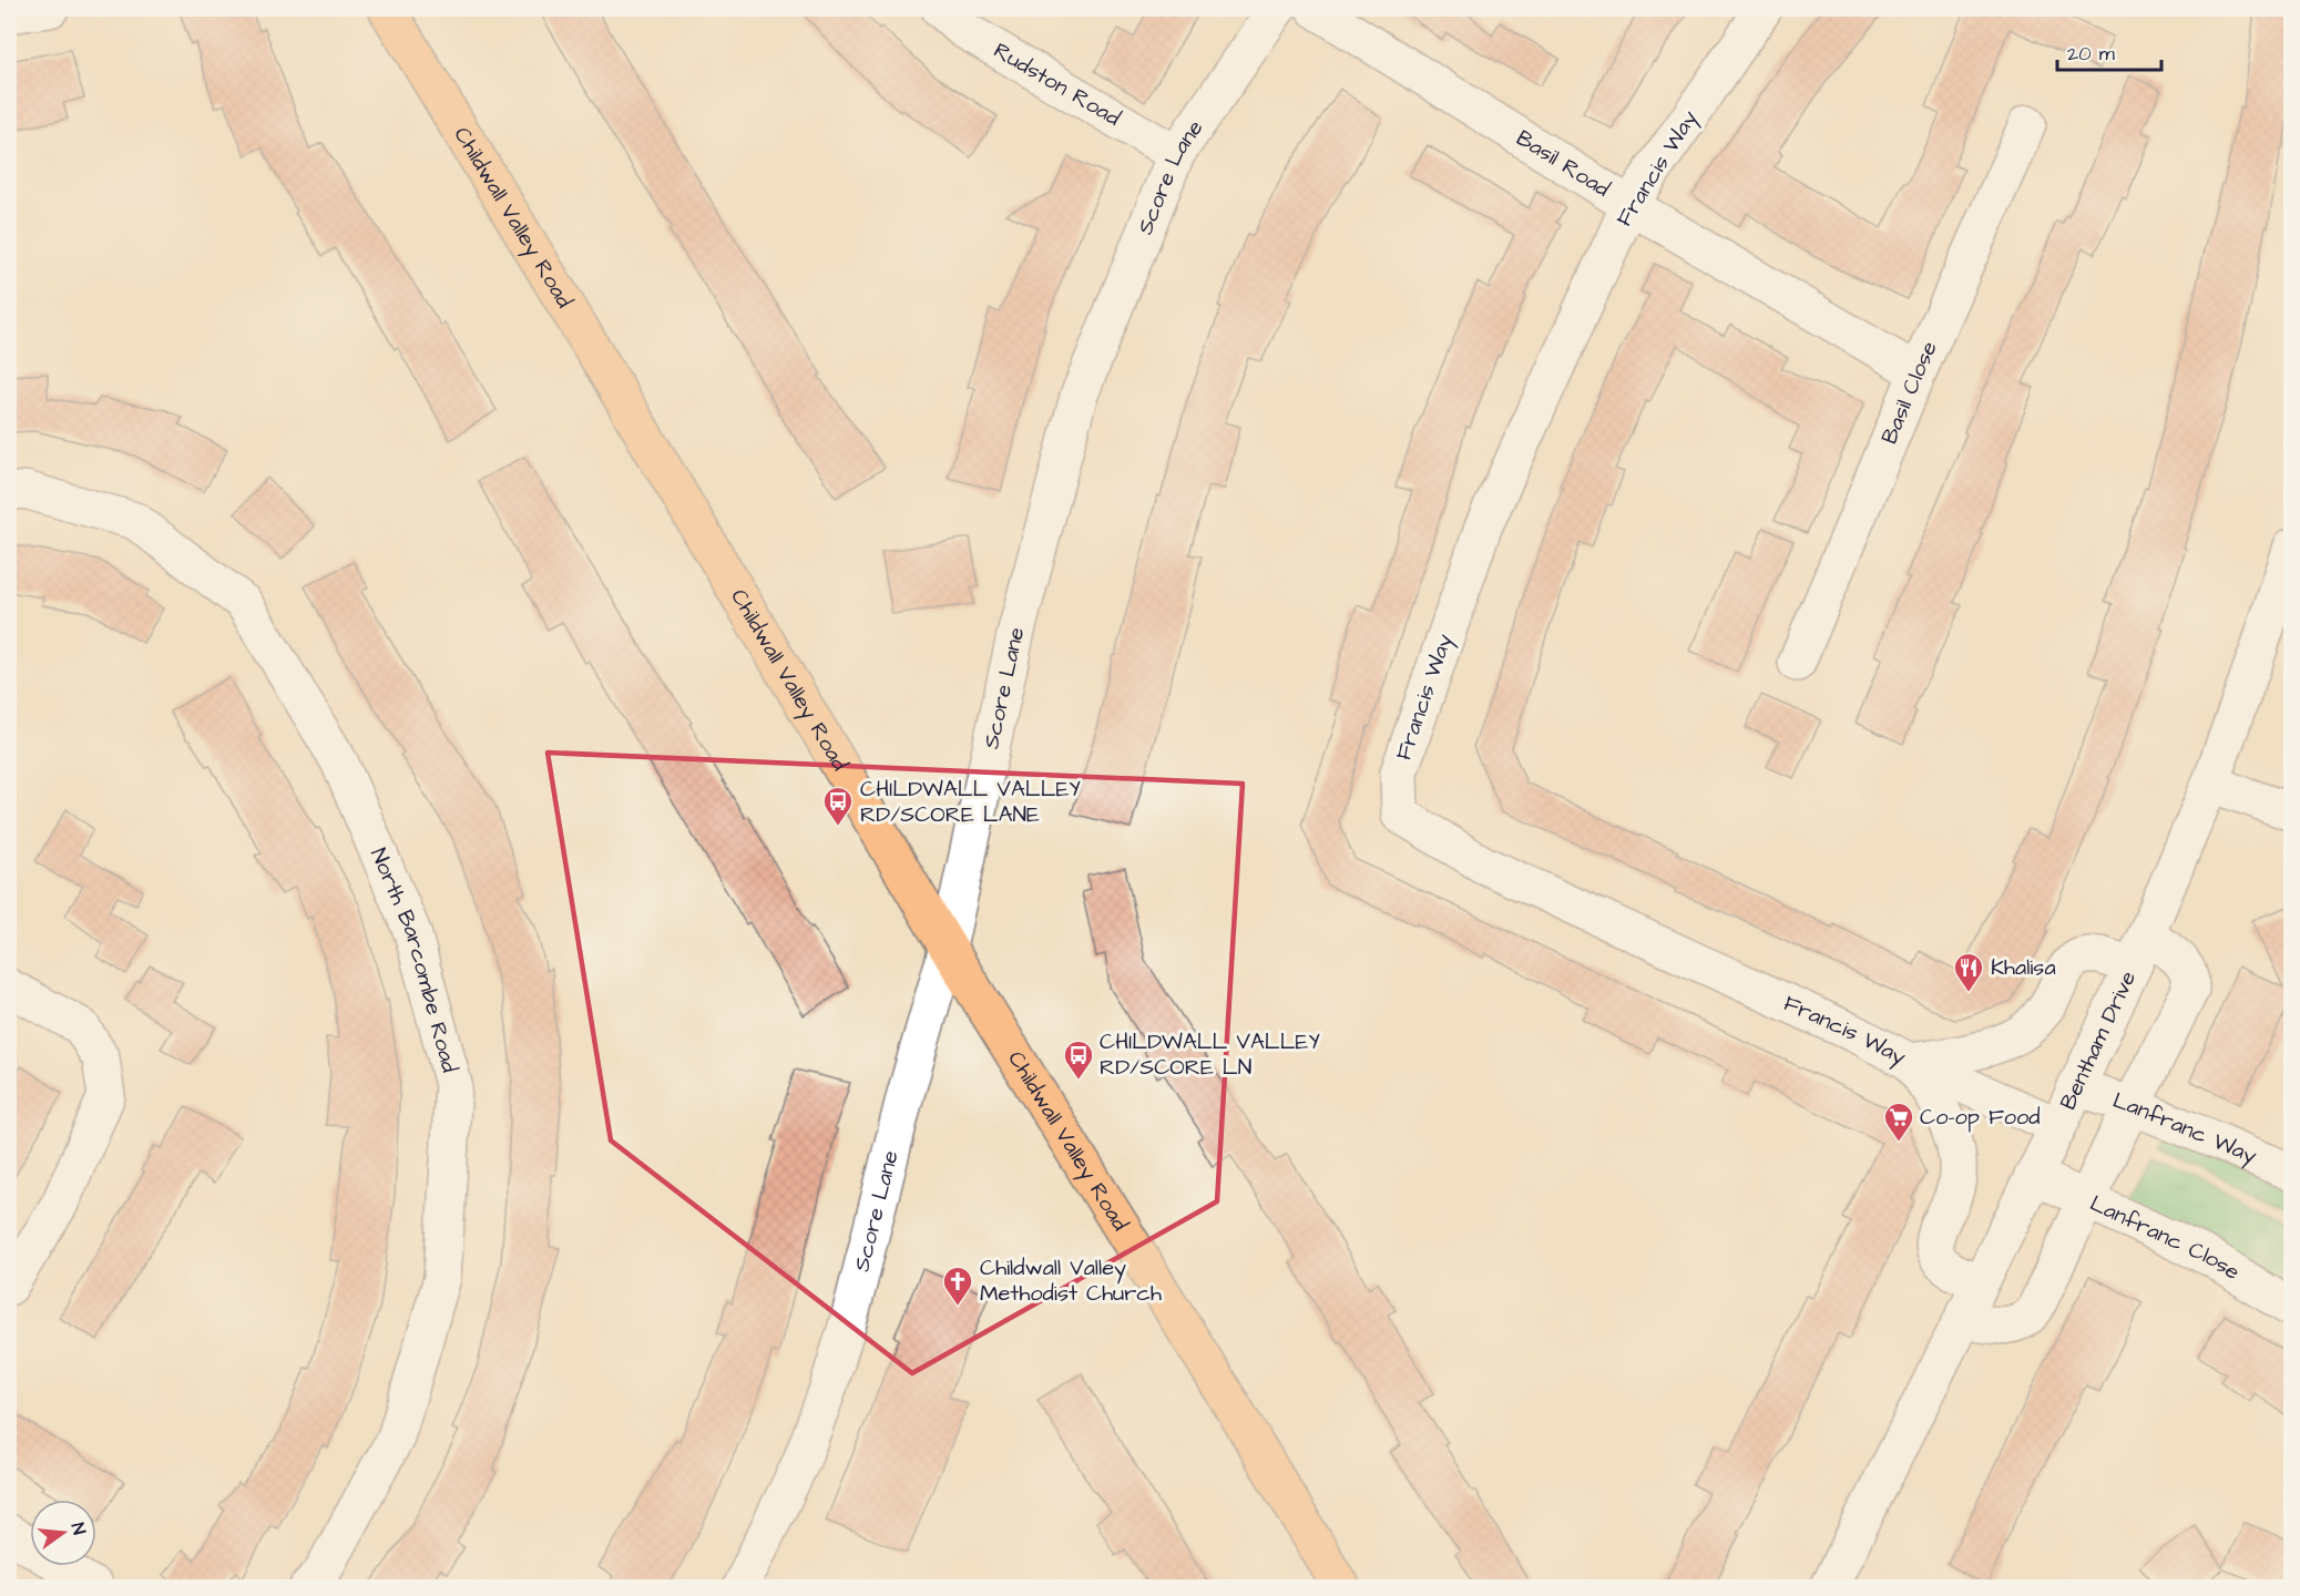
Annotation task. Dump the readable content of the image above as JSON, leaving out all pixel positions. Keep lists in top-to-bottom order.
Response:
{
  "streets": {
    "main road": ["Childwall Valley Road"],
    "street": [
      "Rudston Road",
      "Basil Road",
      "Francis Way",
      "Score Lane",
      "Basil Close",
      "North Barcombe Road",
      "Bentham Drive",
      "Lanfranc Way",
      "Lanfranc Close"
    ]
  },
  "crossings": [
    ["Rudston Road", "Score Lane"],
    ["Basil Road", "Francis Way"],
    ["Basil Road", "Basil Close"],
    ["Francis Way", "Bentham Drive"],
    ["Score Lane", "Childwall Valley Road"],
    ["Bentham Drive", "Lanfranc Way"],
    ["Bentham Drive", "Lanfranc Close"]
  ],
  "places": {
    "bus stop": ["CHILDWALL VALLEY RD/SCORE LANE", "CHILDWALL VALLEY RD/SCORE LN"],
    "restaurant": ["Khalisa"],
    "supermarket": ["Co-op Food"],
    "church": ["Childwall Valley Methodist Church"]
  },
  "scale_bar": "20 m",
  "north": "right"
}
